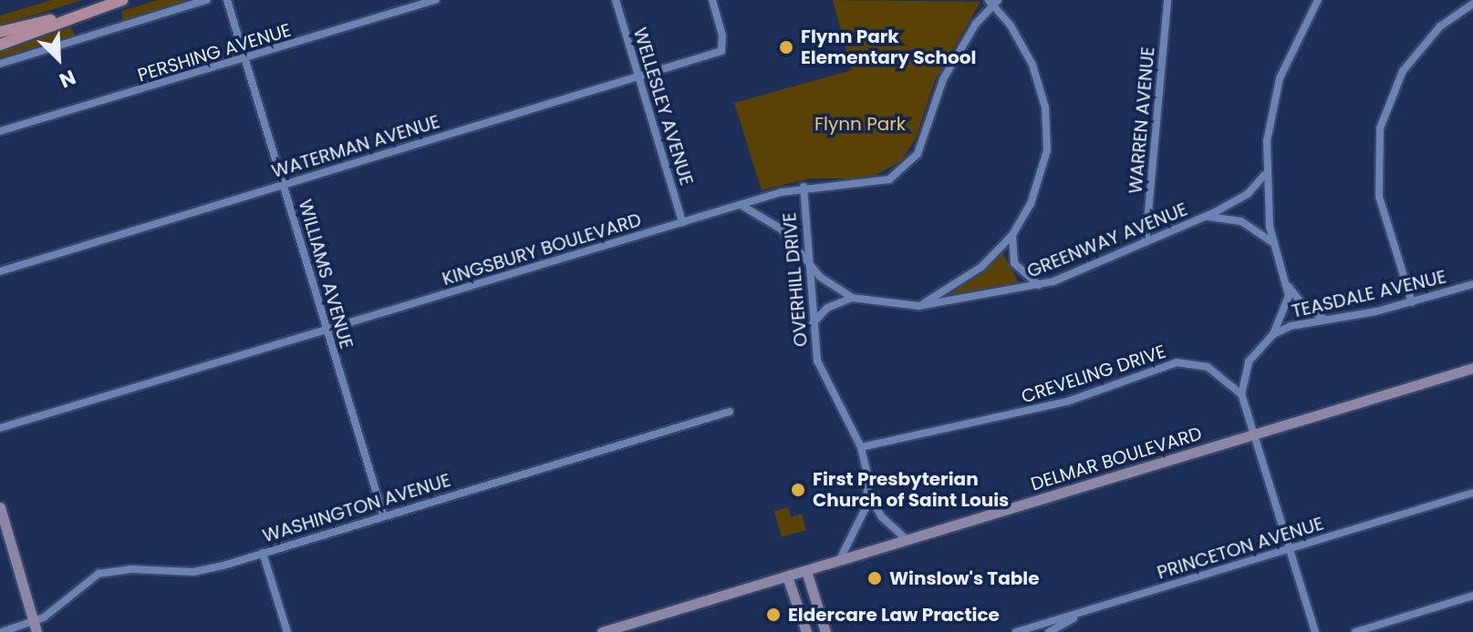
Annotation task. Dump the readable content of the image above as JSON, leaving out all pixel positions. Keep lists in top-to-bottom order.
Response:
{
  "streets": {
    "main road": ["DELMAR BOULEVARD"],
    "street": [
      "PERSHING AVENUE",
      "WELLESLEY AVENUE",
      "WARREN AVENUE",
      "WATERMAN AVENUE",
      "GREENWAY AVENUE",
      "KINGSBURY BOULEVARD",
      "WILLIAMS AVENUE",
      "OVERHILL DRIVE",
      "TEASDALE AVENUE",
      "CREVELING DRIVE",
      "WASHINGTON AVENUE",
      "PRINCETON AVENUE"
    ]
  },
  "crossings": [
    ["PERSHING AVENUE", "WILLIAMS AVENUE"],
    ["WELLESLEY AVENUE", "WATERMAN AVENUE"],
    ["WELLESLEY AVENUE", "KINGSBURY BOULEVARD"],
    ["WARREN AVENUE", "GREENWAY AVENUE"],
    ["WATERMAN AVENUE", "WILLIAMS AVENUE"],
    ["KINGSBURY BOULEVARD", "WILLIAMS AVENUE"],
    ["KINGSBURY BOULEVARD", "OVERHILL DRIVE"],
    ["WILLIAMS AVENUE", "WASHINGTON AVENUE"],
    ["OVERHILL DRIVE", "CREVELING DRIVE"],
    ["OVERHILL DRIVE", "DELMAR BOULEVARD"]
  ],
  "parks": ["Flynn Park"],
  "places": [
    "Flynn Park Elementary School",
    "First Presbyterian Church of Saint Louis",
    "Winslow's Table",
    "Eldercare Law Practice"
  ],
  "north": "bottom right"
}
